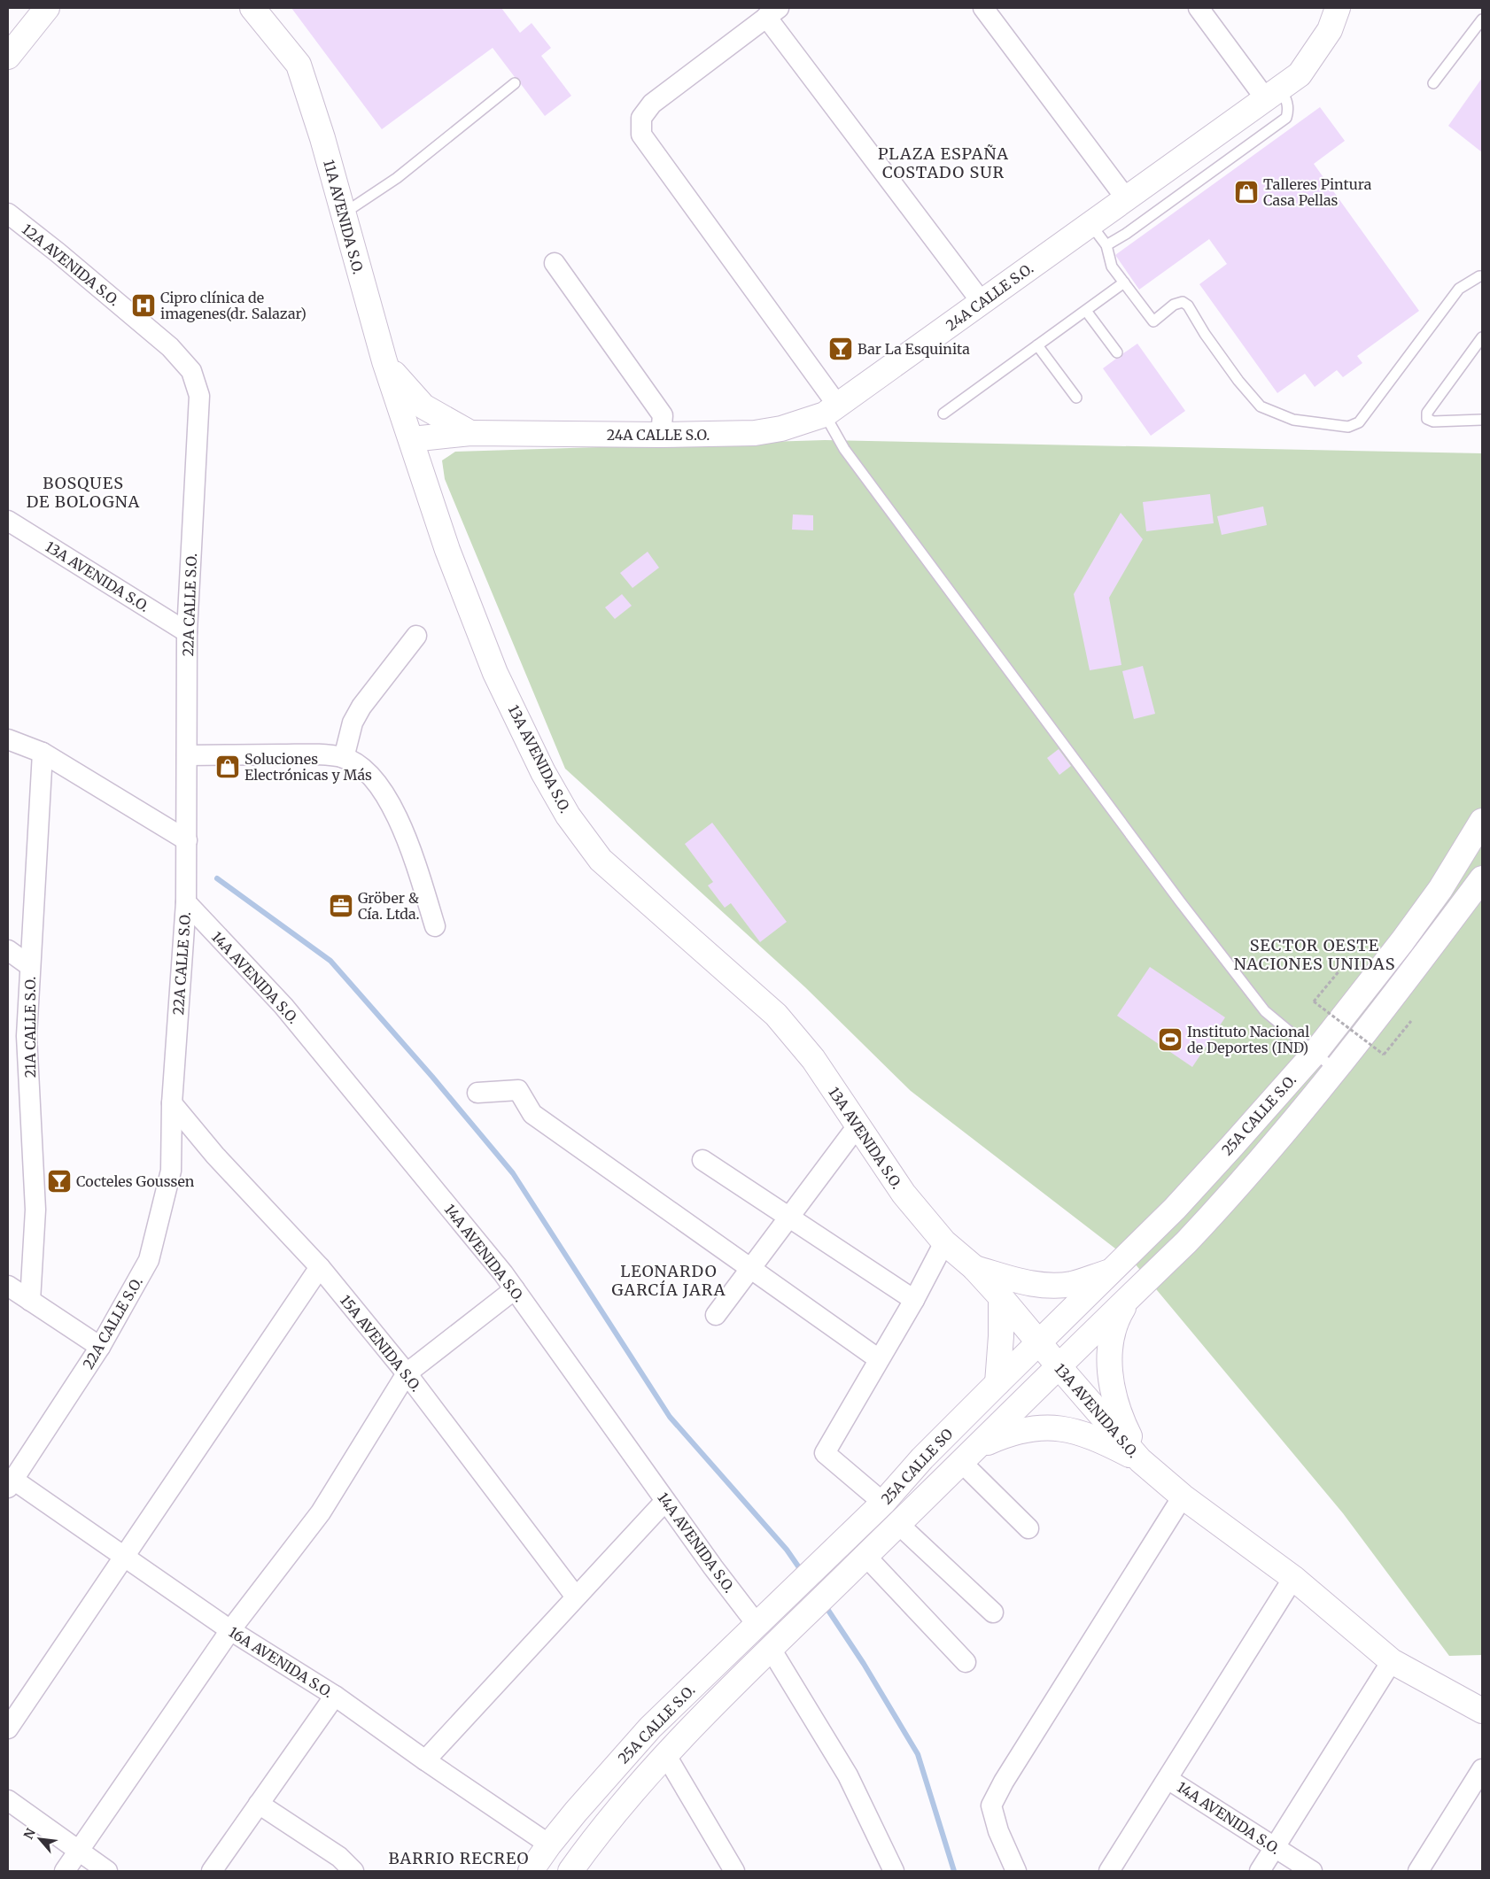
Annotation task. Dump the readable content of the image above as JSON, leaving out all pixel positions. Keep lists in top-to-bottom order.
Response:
{
  "streets": {
    "street": [
      "11A AVENIDA S.O.",
      "12A AVENIDA S.O.",
      "24A CALLE S.O.",
      "13A AVENIDA S.O.",
      "22A CALLE S.O.",
      "14A AVENIDA S.O.",
      "21A CALLE S.O.",
      "25A CALLE S.O.",
      "15A AVENIDA S.O.",
      "25A CALLE SO",
      "16A AVENIDA S.O."
    ]
  },
  "crossings": [
    ["11A AVENIDA S.O.", "24A CALLE S.O."],
    ["11A AVENIDA S.O.", "13A AVENIDA S.O."],
    ["12A AVENIDA S.O.", "22A CALLE S.O."],
    ["24A CALLE S.O.", "13A AVENIDA S.O."],
    ["13A AVENIDA S.O.", "22A CALLE S.O."],
    ["13A AVENIDA S.O.", "25A CALLE S.O."],
    ["13A AVENIDA S.O.", "25A CALLE SO"],
    ["22A CALLE S.O.", "14A AVENIDA S.O."],
    ["22A CALLE S.O.", "15A AVENIDA S.O."],
    ["22A CALLE S.O.", "16A AVENIDA S.O."],
    ["14A AVENIDA S.O.", "25A CALLE S.O."],
    ["25A CALLE S.O.", "25A CALLE SO"],
    ["25A CALLE S.O.", "16A AVENIDA S.O."]
  ],
  "districts": [
    "PLAZA ESPAÑA COSTADO SUR",
    "BOSQUES DE BOLOGNA",
    "SECTOR OESTE NACIONES UNIDAS",
    "LEONARDO GARCÍA JARA",
    "BARRIO RECREO"
  ],
  "places": {
    "shop": ["Talleres Pintura Casa Pellas", "Soluciones Electrónicas y Más"],
    "hospital": ["Cipro clínica de imagenes(dr. Salazar)"],
    "bar": ["Bar La Esquinita", "Cocteles Goussen"],
    "office": ["Gröber & Cía. Ltda."],
    "sports": ["Instituto Nacional de Deportes (IND)"]
  },
  "north": "top left"
}
